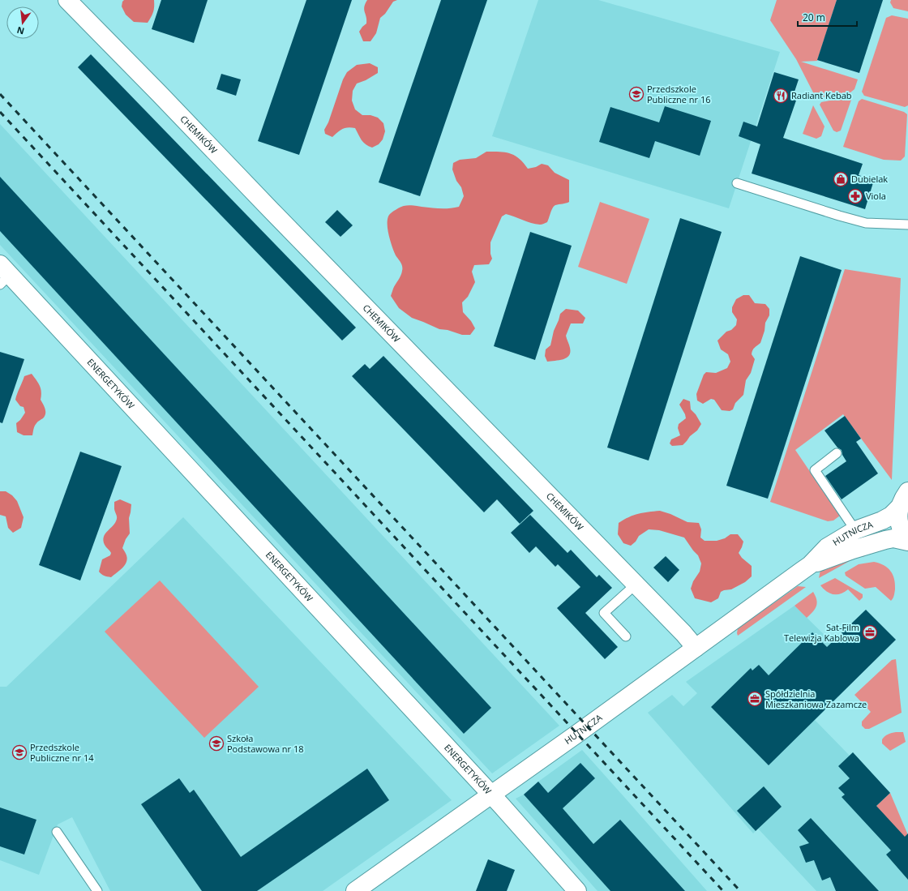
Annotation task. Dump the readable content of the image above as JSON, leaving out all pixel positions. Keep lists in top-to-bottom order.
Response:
{
  "streets": {
    "street": ["CHEMIKÓW", "ENERGETYKÓW", "HUTNICZA"]
  },
  "crossings": [
    ["CHEMIKÓW", "HUTNICZA"],
    ["ENERGETYKÓW", "HUTNICZA"]
  ],
  "places": {
    "school or university": ["Przedszkole Publiczne nr 16", "Szkoła Podstawowa nr 18", "Przedszkole Publiczne nr 14"],
    "restaurant": ["Radiant Kebab"],
    "shop": ["Dubielak"],
    "pharmacy": ["Viola"],
    "office": ["Sat-Film Telewizja Kablowa", "Spółdzielnia Mieszkaniowa Zazamcze"]
  },
  "scale_bar": "20 m",
  "north": "bottom"
}
